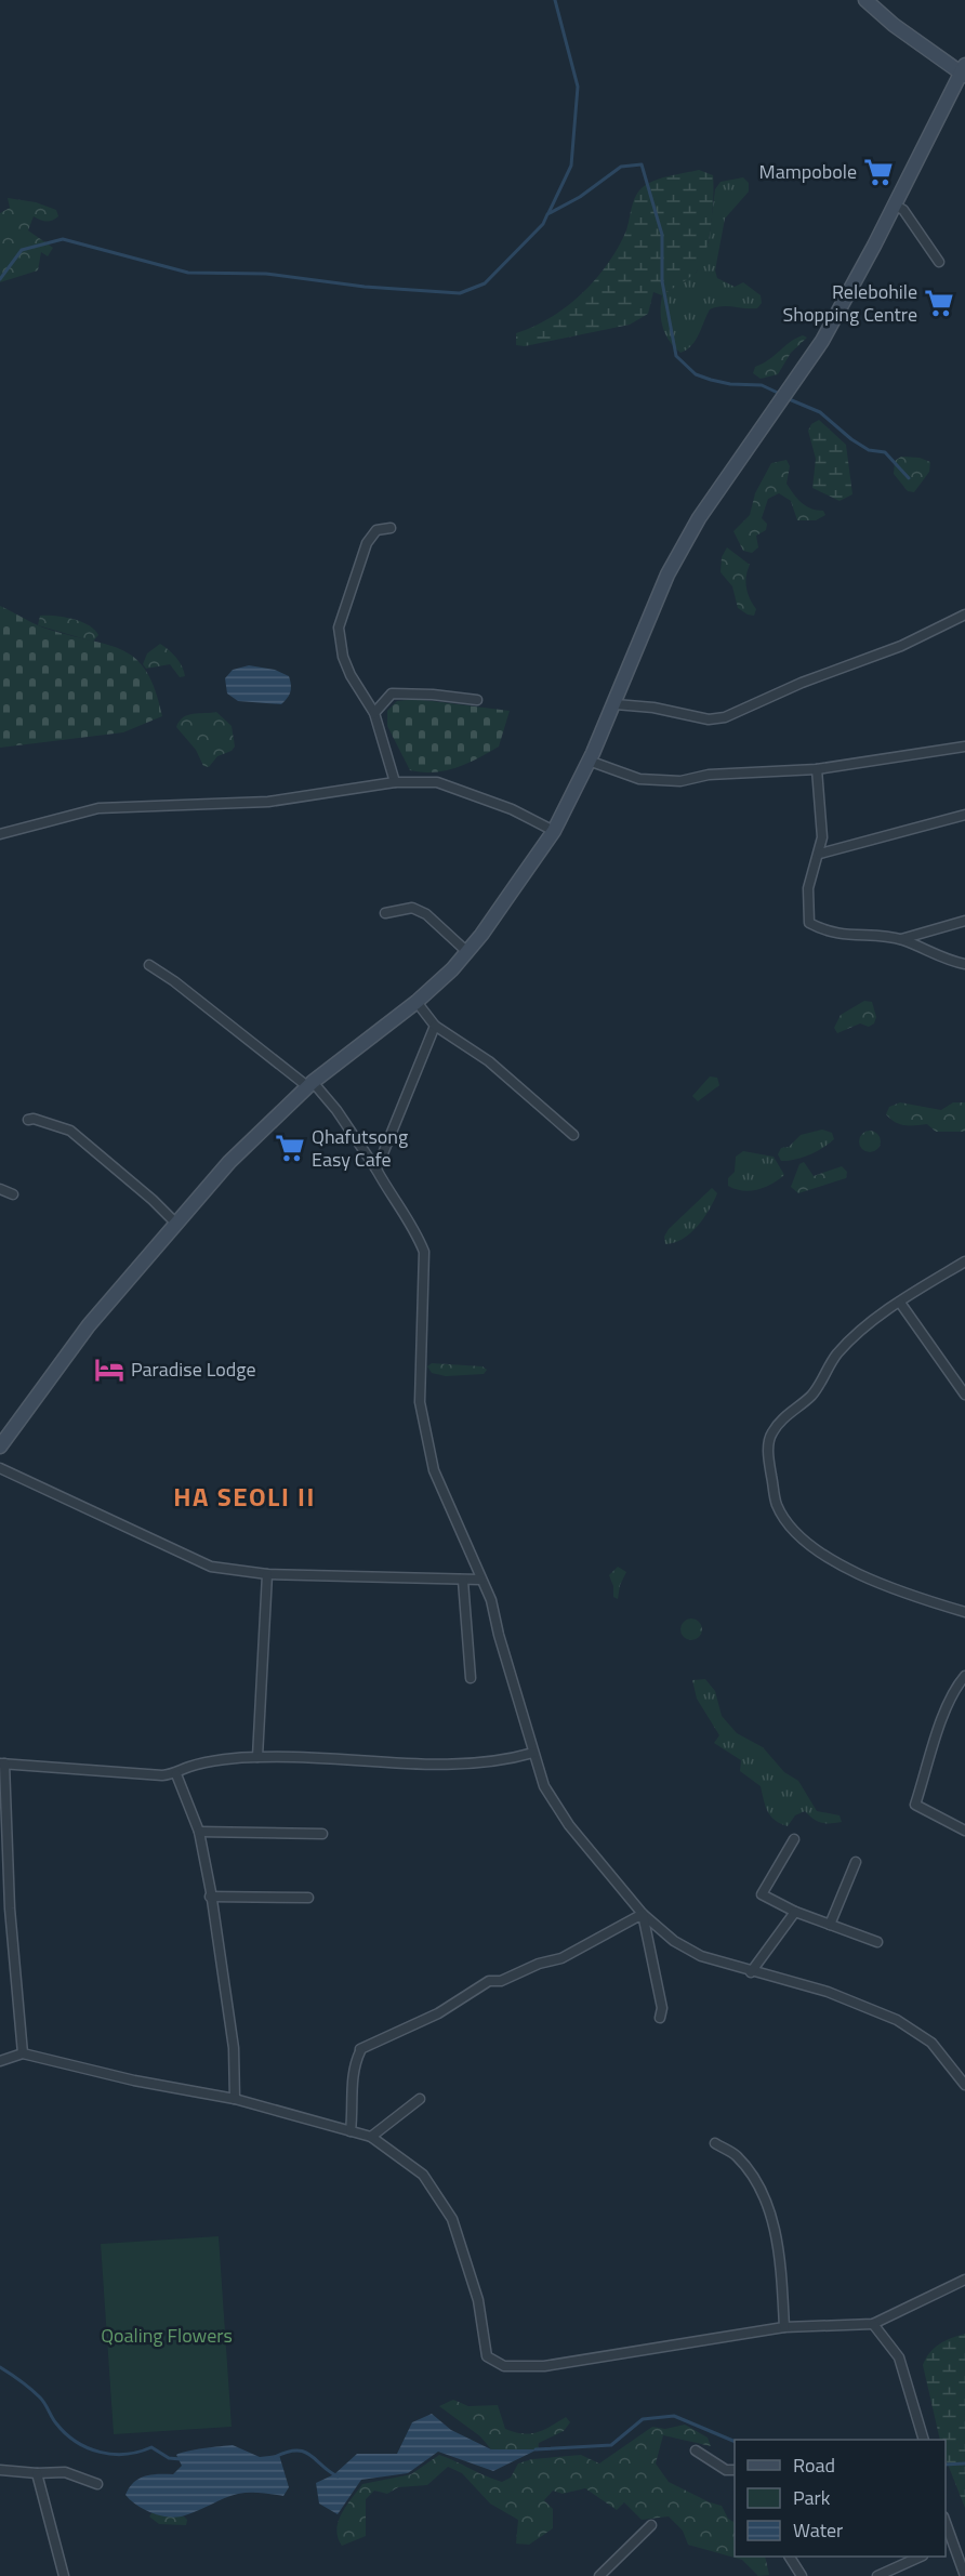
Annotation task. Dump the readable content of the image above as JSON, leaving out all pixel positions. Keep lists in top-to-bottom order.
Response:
{
  "districts": ["HA SEOLI II"],
  "parks": ["Qoaling Flowers"],
  "places": {
    "supermarket": ["Mampobole", "Relebohile Shopping Centre", "Qhafutsong Easy Cafe"],
    "hotel": ["Paradise Lodge"]
  },
  "legend": ["Road", "Park", "Water"]
}
